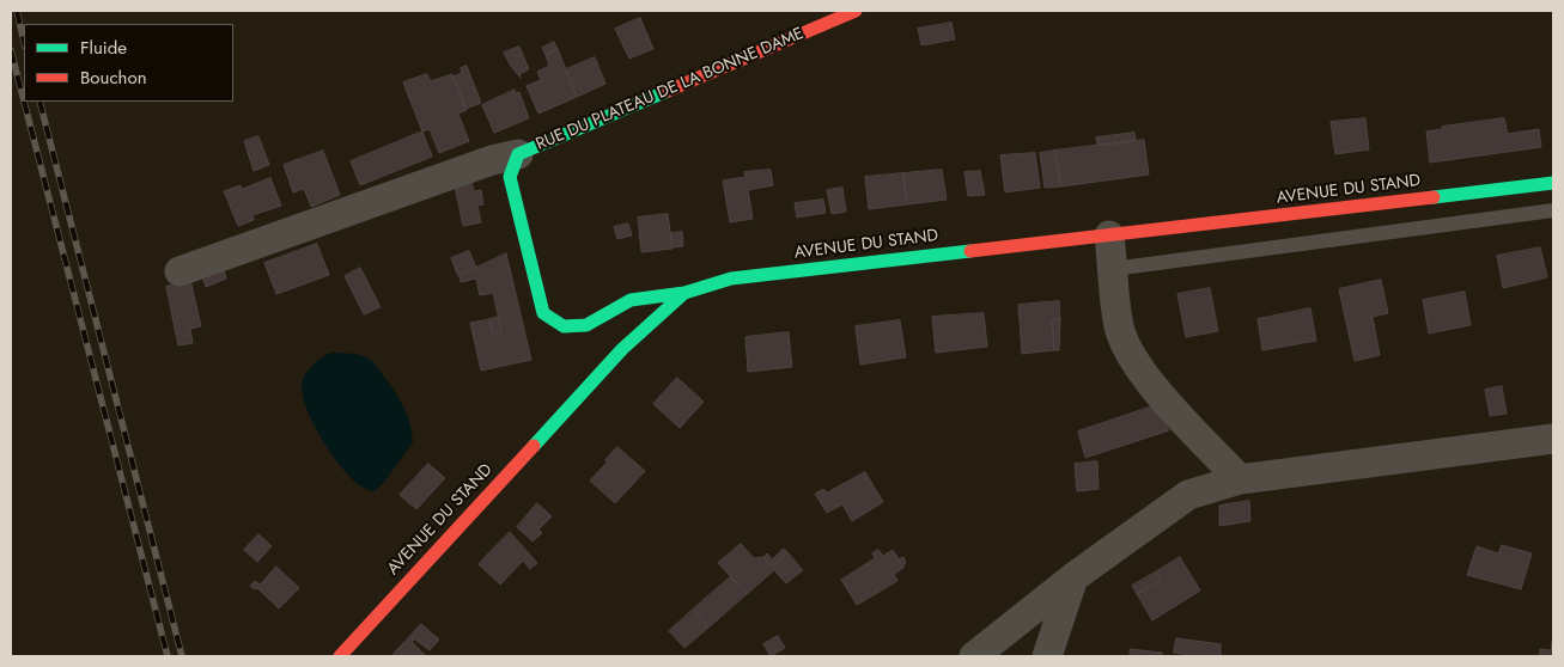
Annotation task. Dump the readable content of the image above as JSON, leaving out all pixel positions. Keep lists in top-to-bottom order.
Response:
{
  "streets": {
    "street": ["RUE DU PLATEAU DE LA BONNE DAME", "AVENUE DU STAND"]
  },
  "crossings": [
    ["RUE DU PLATEAU DE LA BONNE DAME", "AVENUE DU STAND"]
  ],
  "legend": ["Fluide", "Bouchon"]
}
